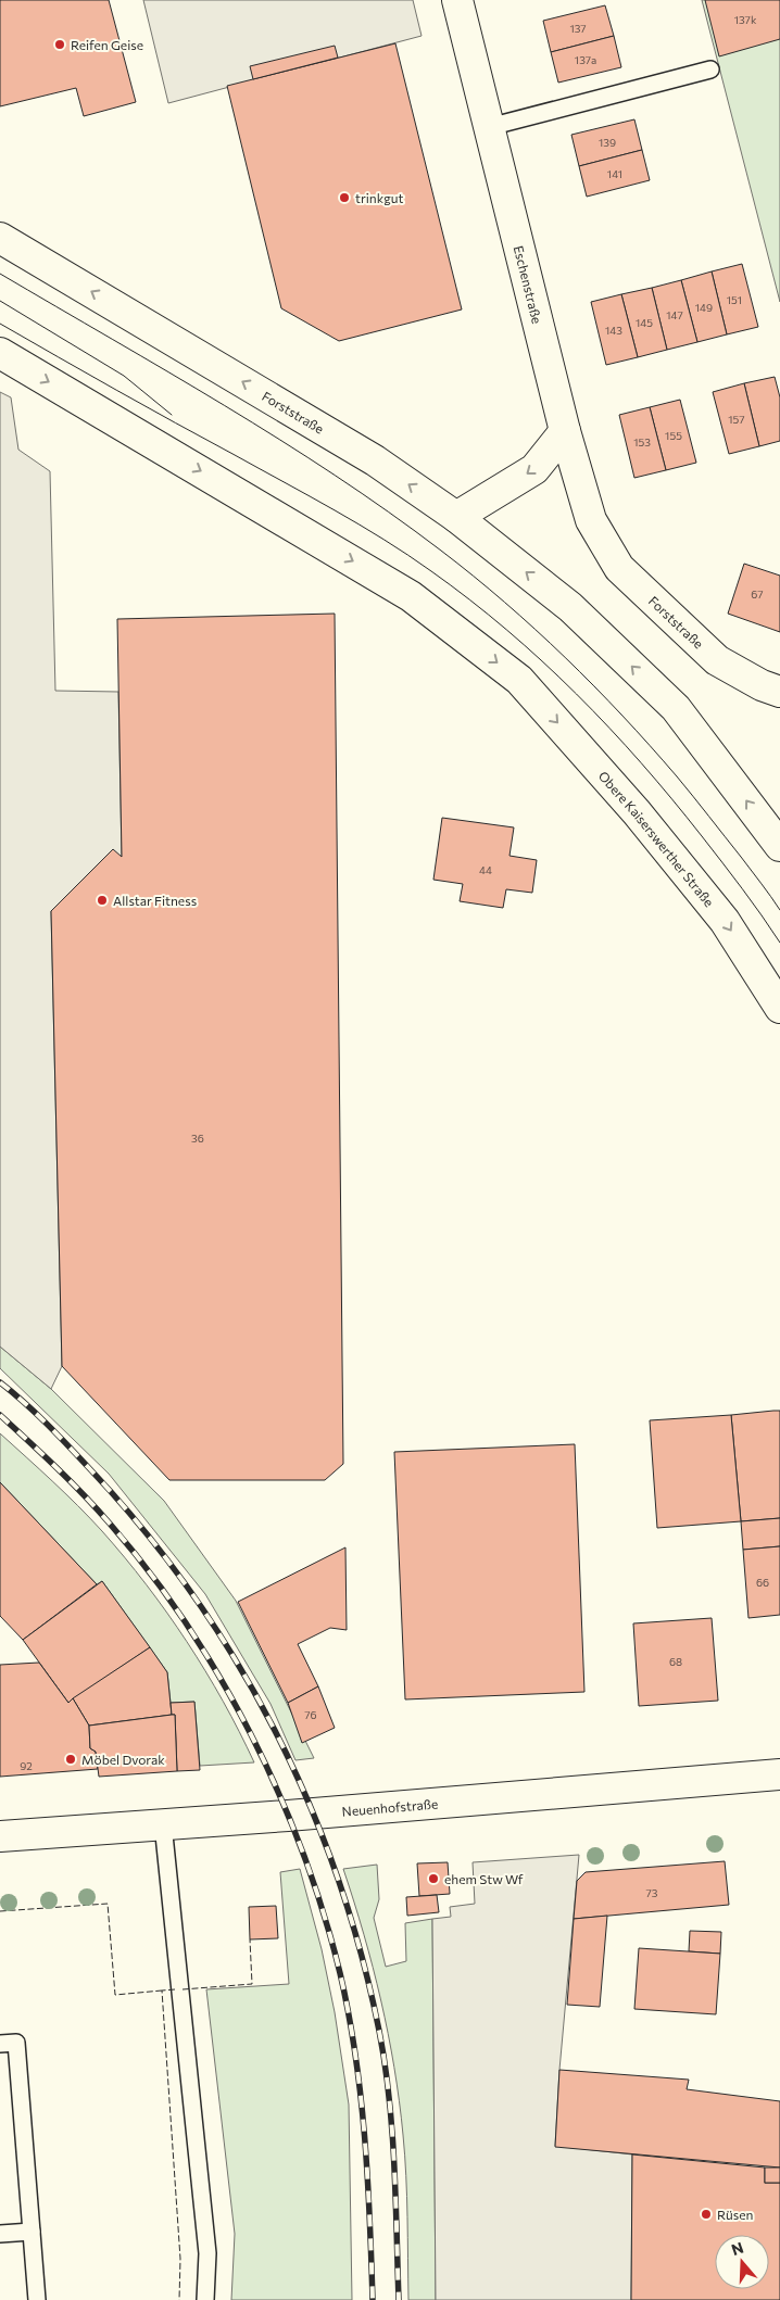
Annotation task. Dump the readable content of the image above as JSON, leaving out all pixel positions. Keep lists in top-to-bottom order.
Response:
{
  "streets": {
    "street": [
      "Eschenstraße",
      "Forststraße",
      "Obere Kaiserswerther Straße",
      "Neuenhofstraße"
    ]
  },
  "crossings": [
    ["Eschenstraße", "Forststraße"]
  ],
  "one_way": ["Obere Kaiserswerther Straße"],
  "places": [
    "Reifen Geise",
    "trinkgut",
    "Allstar Fitness",
    "Möbel Dvorak",
    "ehem Stw Wf",
    "Rüsen"
  ],
  "house_numbers": [
    "137k",
    "137",
    "137a",
    "139",
    "141",
    "151",
    "149",
    "147",
    "145",
    "143",
    "157",
    "155",
    "153",
    "67",
    "44",
    "36",
    "66",
    "68",
    "76",
    "92",
    "73"
  ],
  "north": "top"
}
